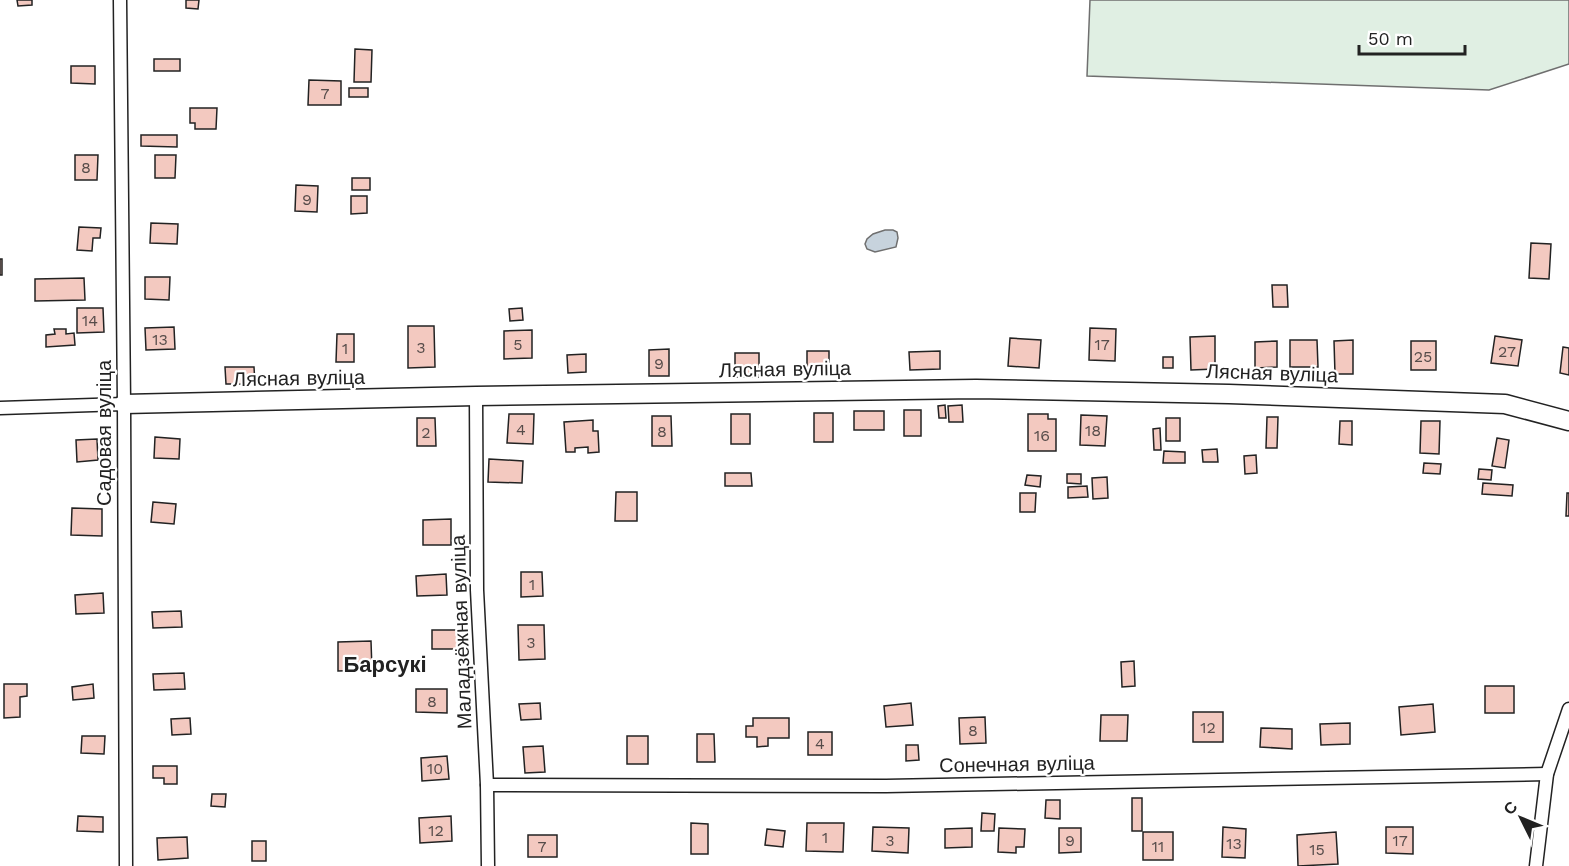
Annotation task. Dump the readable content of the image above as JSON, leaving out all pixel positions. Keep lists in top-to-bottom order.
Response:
{
  "streets": {
    "street": [
      "Лясная вуліца",
      "Садовая вуліца",
      "Маладзёжная вуліца",
      "Сонечная вуліца"
    ]
  },
  "crossings": [
    ["Лясная вуліца", "Садовая вуліца"],
    ["Лясная вуліца", "Маладзёжная вуліца"],
    ["Маладзёжная вуліца", "Сонечная вуліца"]
  ],
  "districts": ["Барсукі"],
  "house_numbers": [
    "7",
    "8",
    "9",
    "14",
    "13",
    "5",
    "17",
    "3",
    "1",
    "27",
    "25",
    "9",
    "4",
    "18",
    "8",
    "2",
    "16",
    "1",
    "3",
    "8",
    "12",
    "8",
    "4",
    "10",
    "12",
    "1",
    "3",
    "9",
    "17",
    "13",
    "7",
    "11",
    "15"
  ],
  "scale_bar": "50 m",
  "north": "top left"
}
